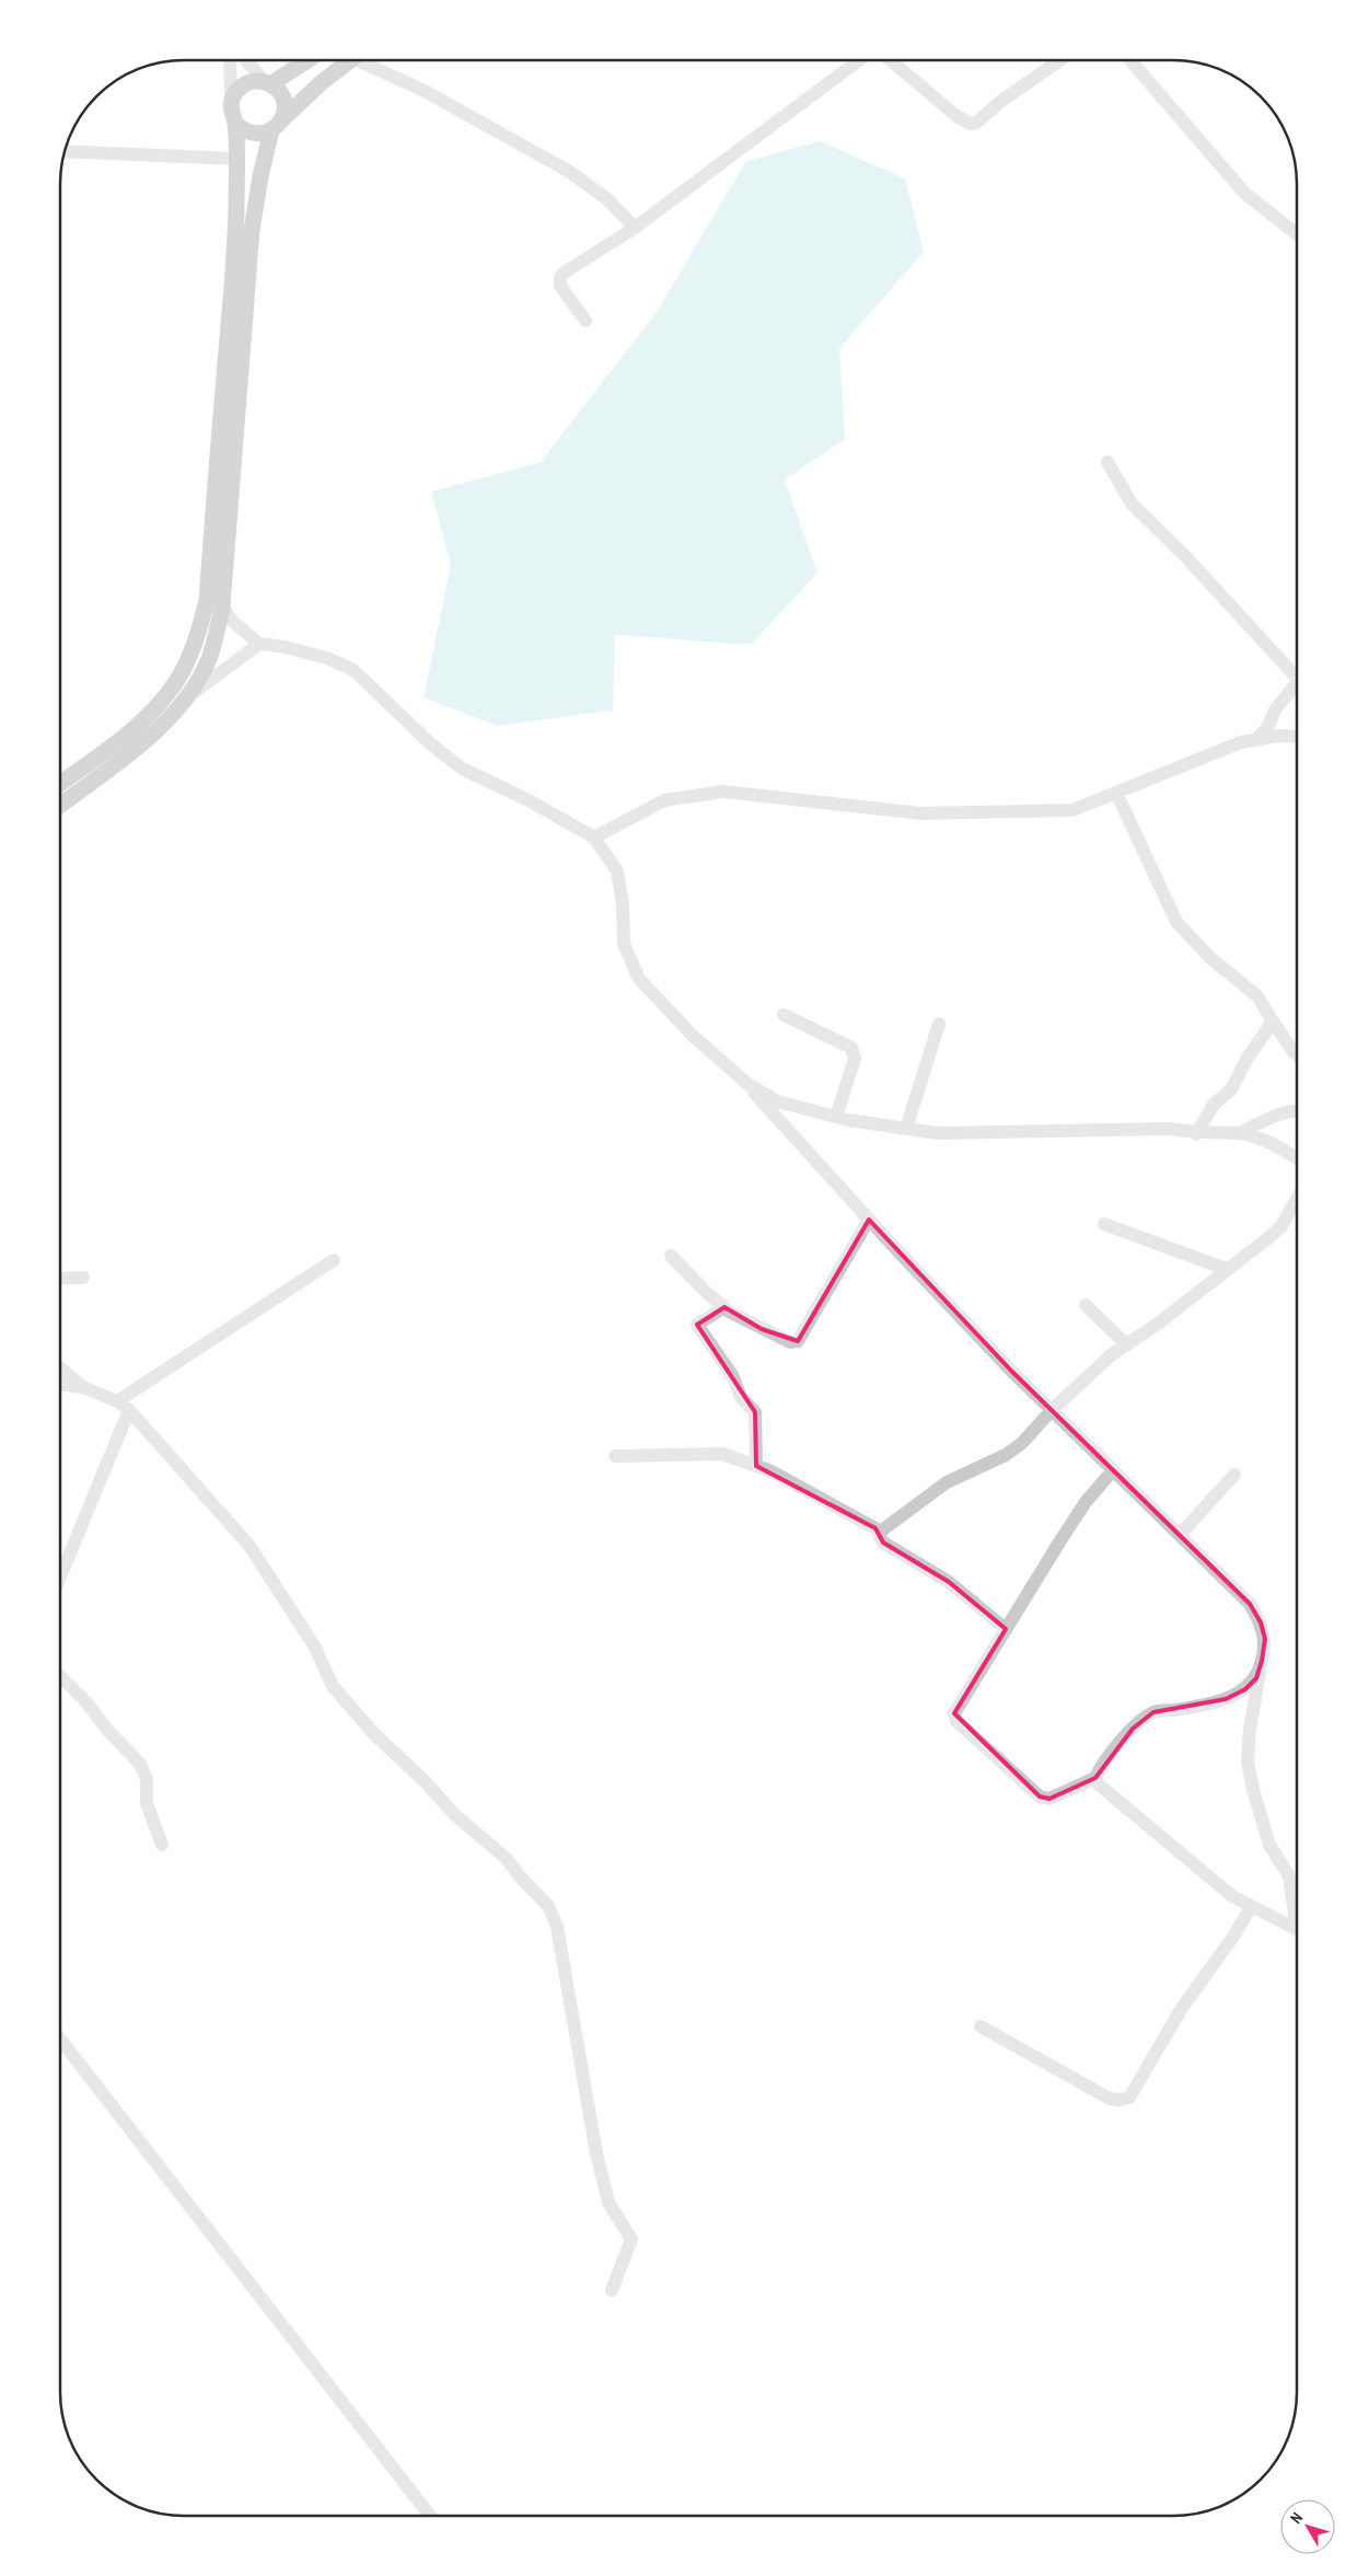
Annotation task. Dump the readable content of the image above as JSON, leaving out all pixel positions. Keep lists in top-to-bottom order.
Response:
{
  "north": "top left"
}
